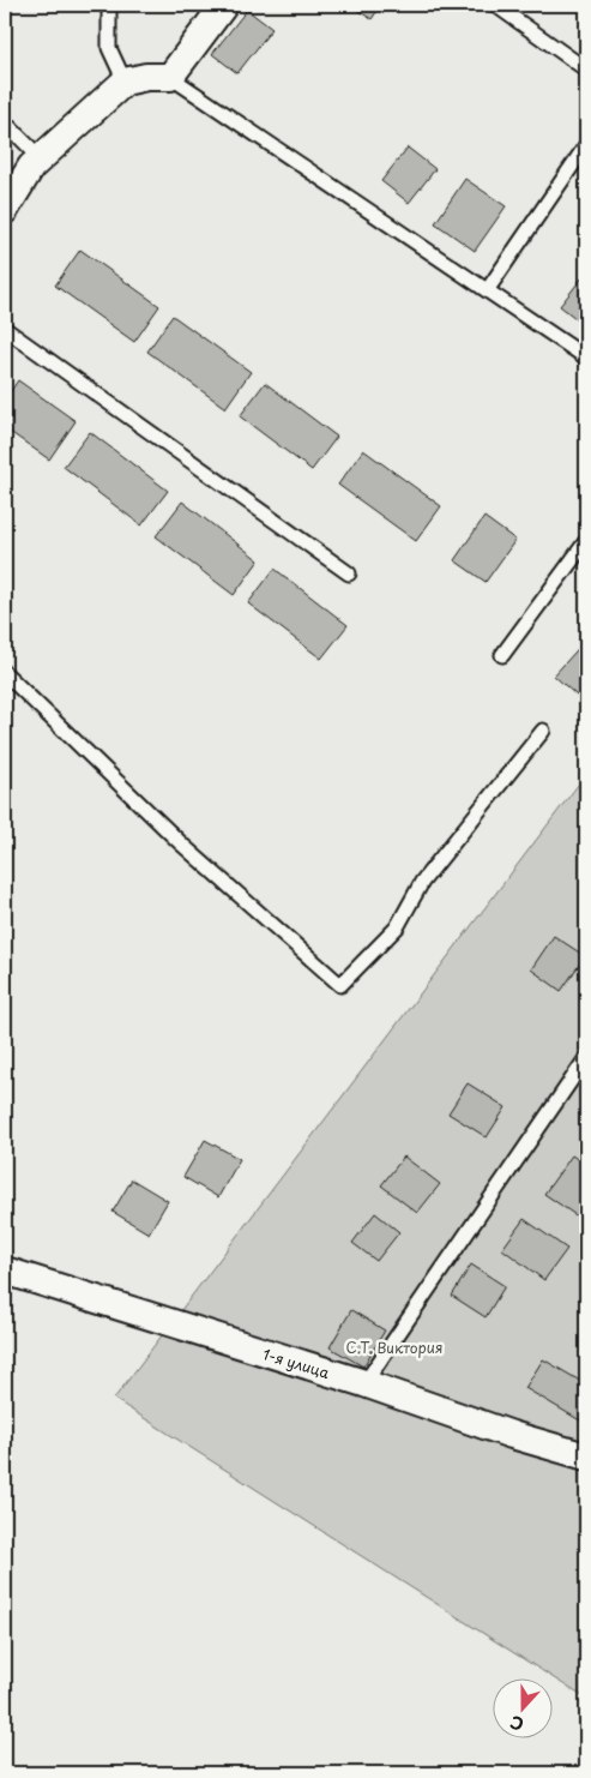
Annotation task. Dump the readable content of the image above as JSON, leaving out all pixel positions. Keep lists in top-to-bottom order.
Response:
{
  "streets": {
    "street": ["1-я улица"]
  },
  "parks": ["С.Т. Виктория"],
  "north": "bottom"
}
